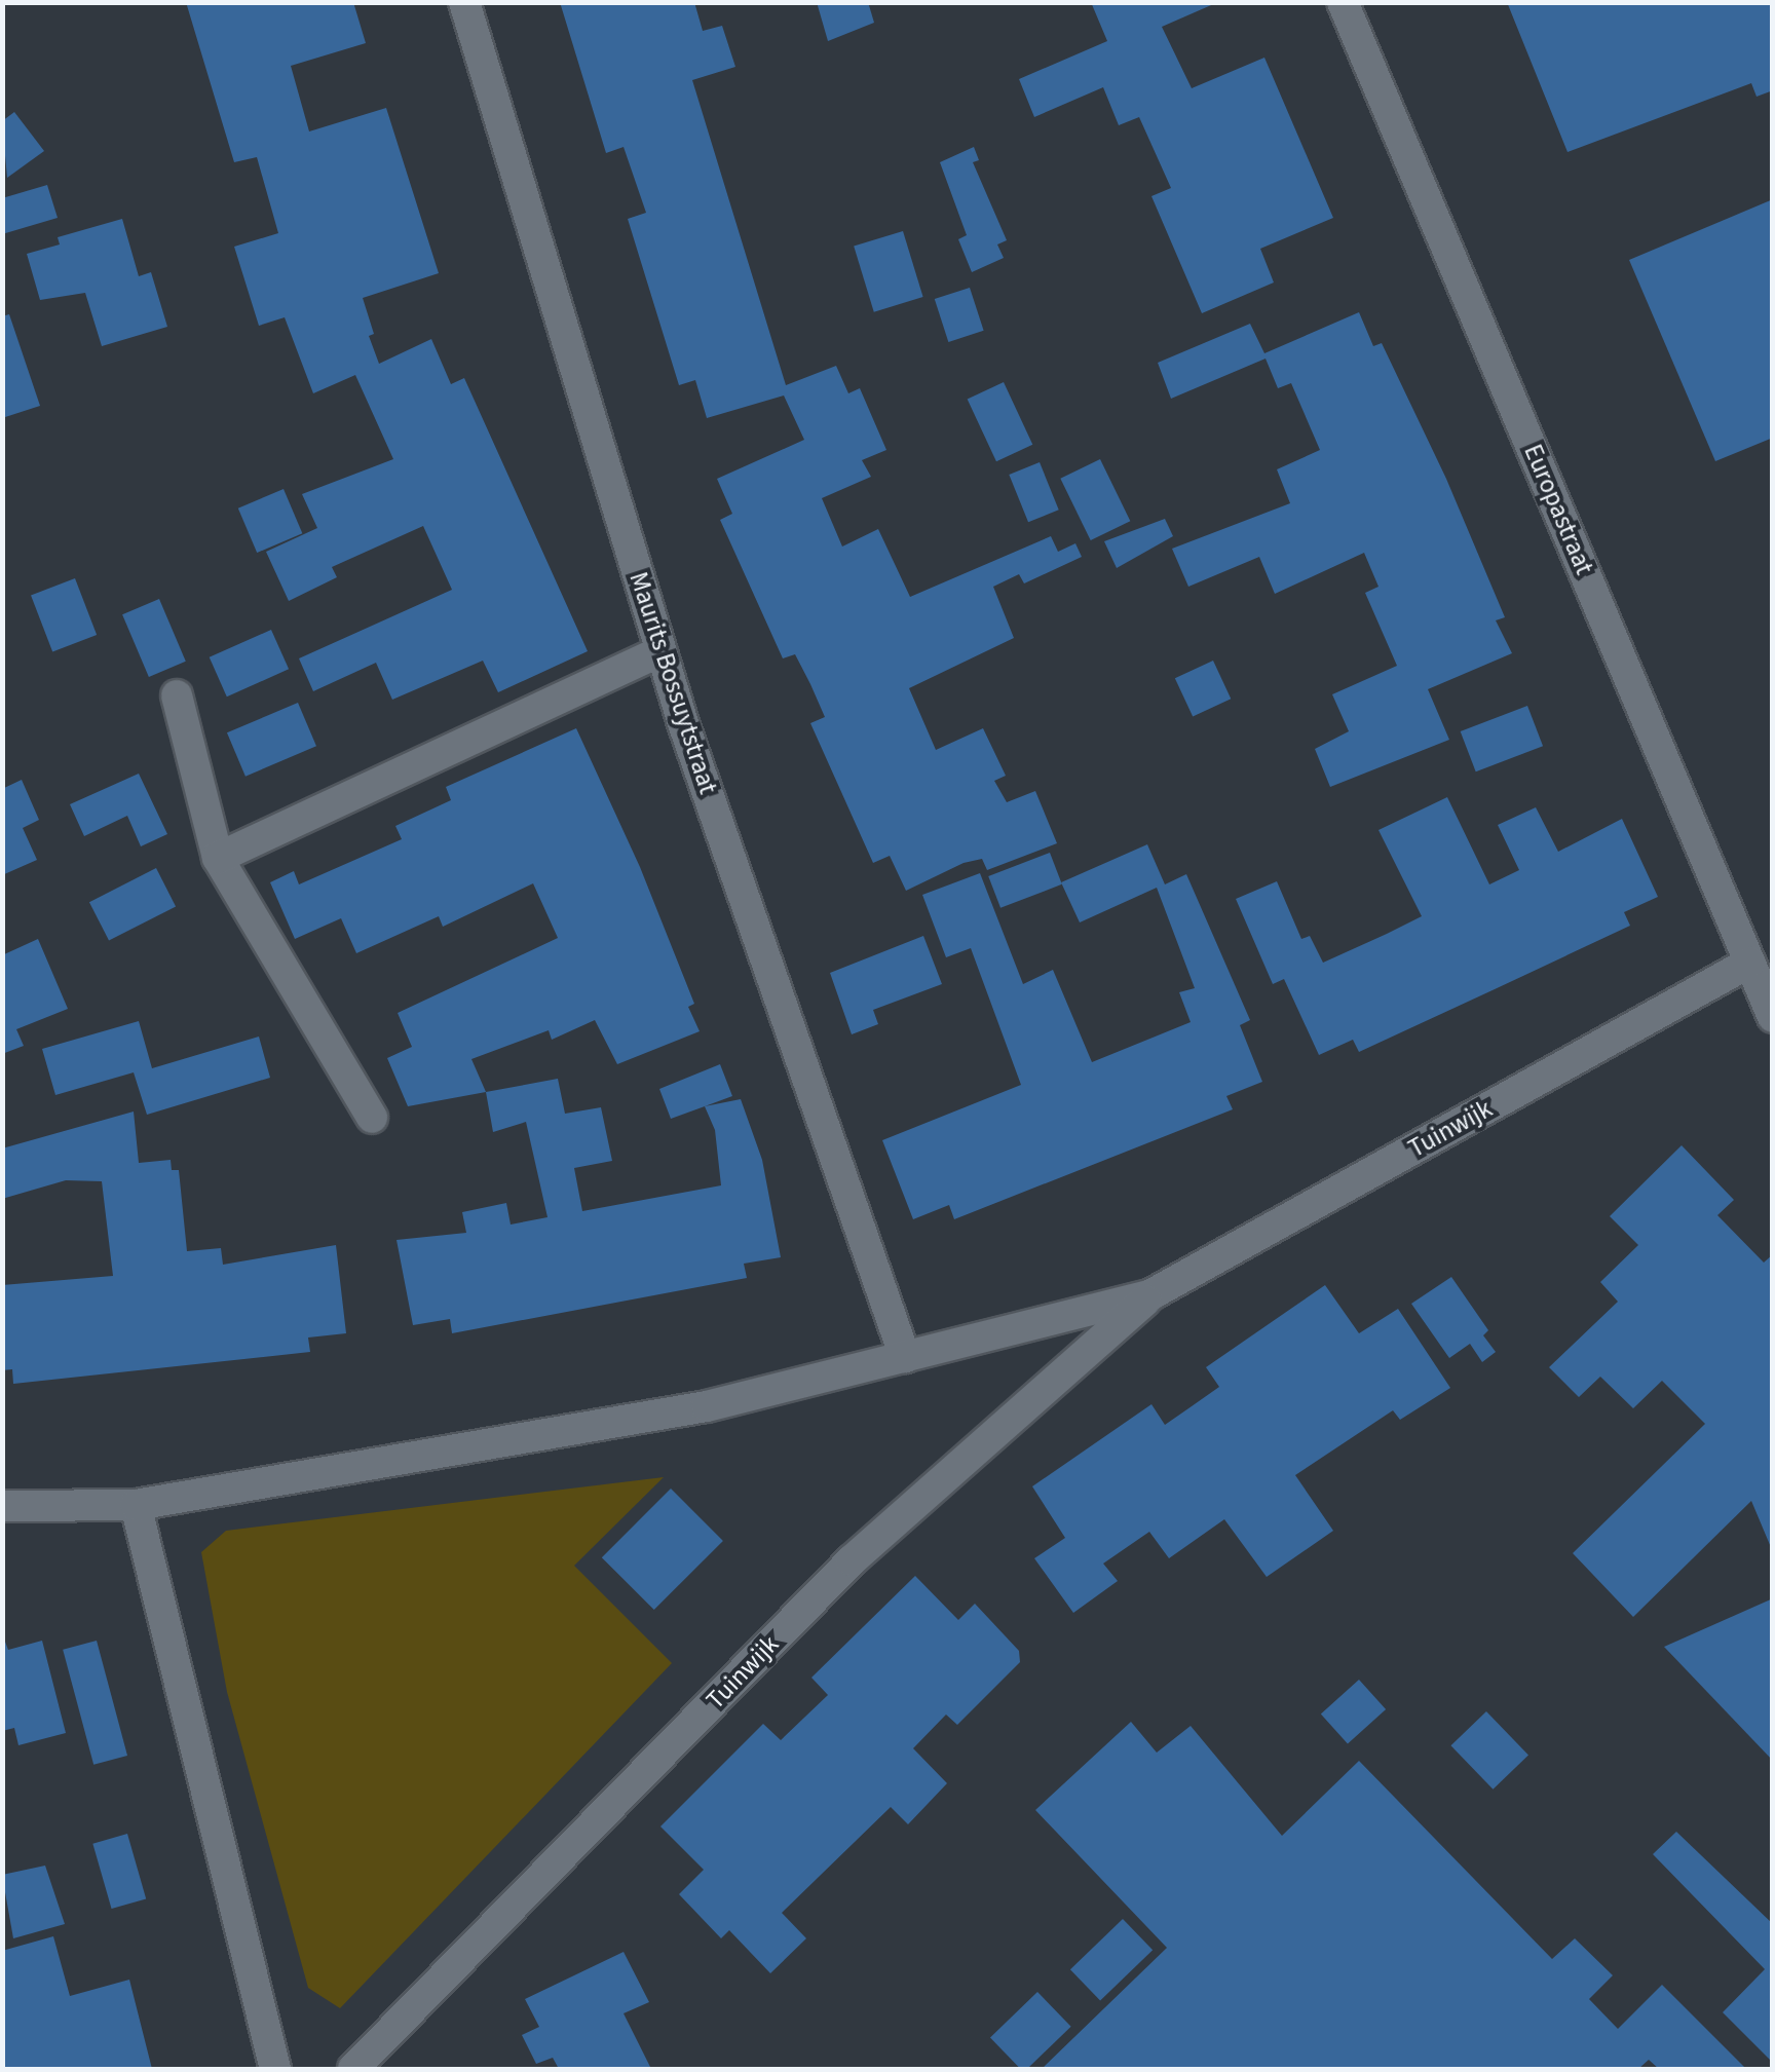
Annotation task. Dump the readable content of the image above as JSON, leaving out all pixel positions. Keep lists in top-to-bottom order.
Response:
{
  "streets": {
    "street": ["Europastraat", "Maurits Bossuytstraat", "Tuinwijk"]
  },
  "crossings": [
    ["Europastraat", "Tuinwijk"],
    ["Maurits Bossuytstraat", "Tuinwijk"]
  ]
}
